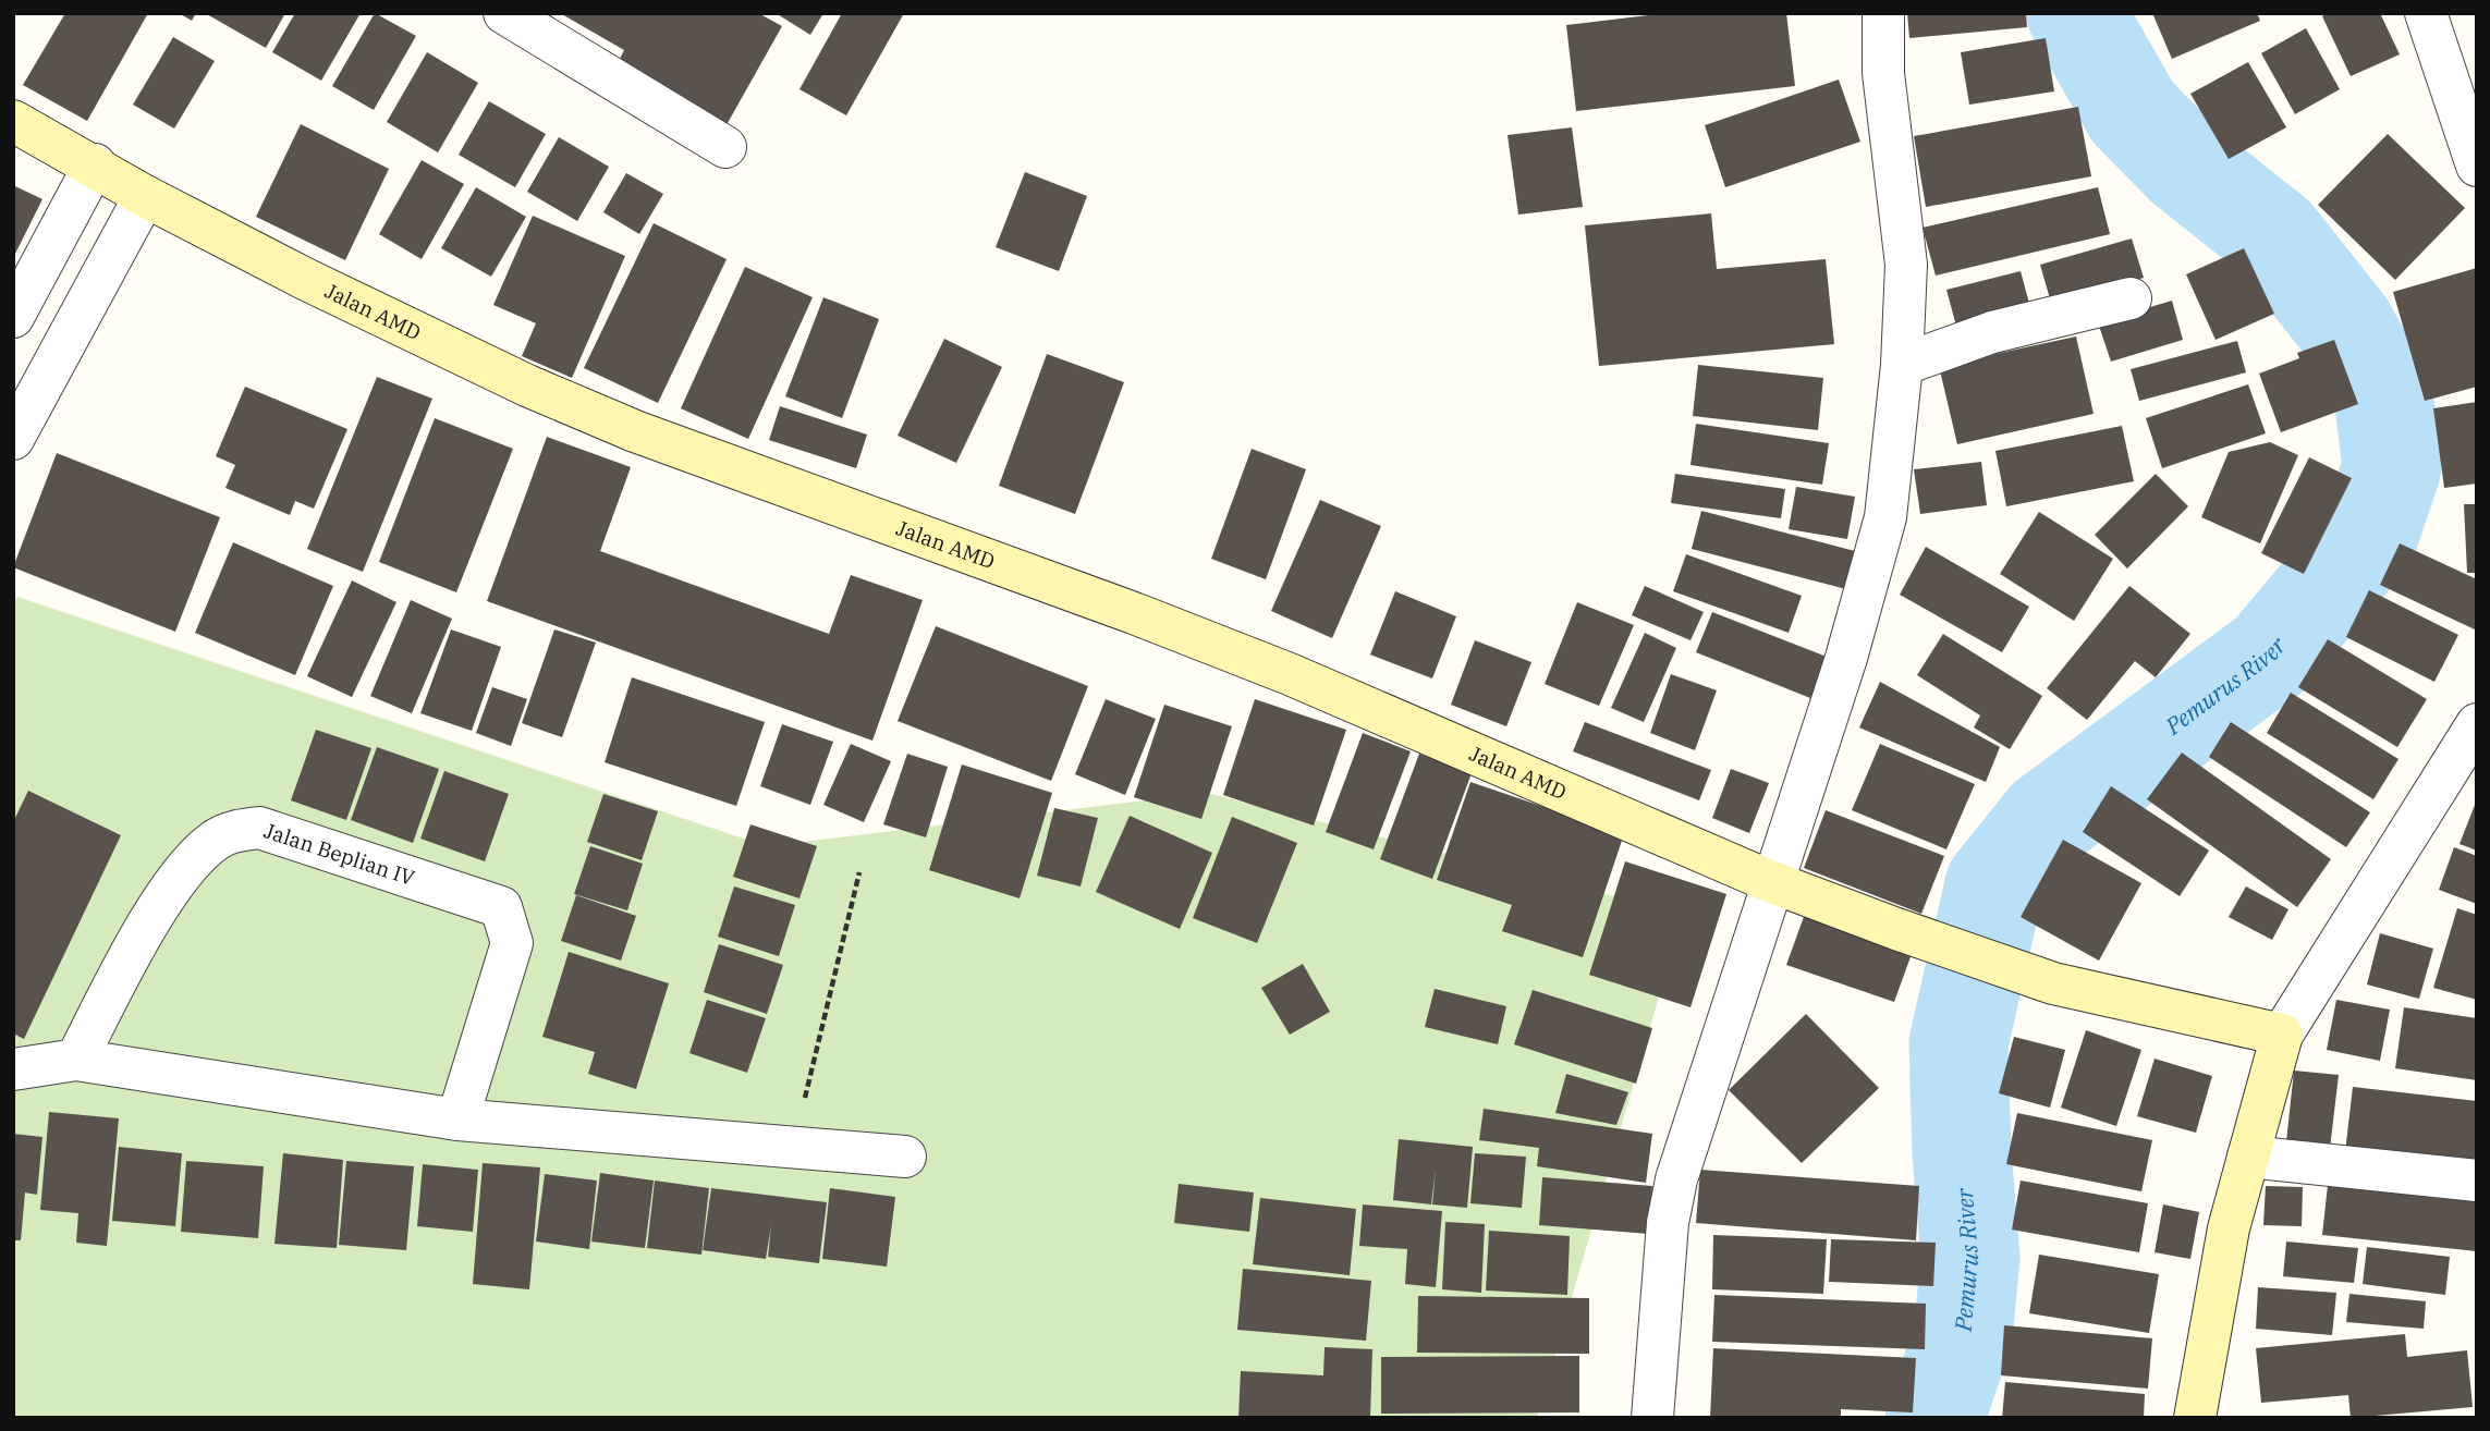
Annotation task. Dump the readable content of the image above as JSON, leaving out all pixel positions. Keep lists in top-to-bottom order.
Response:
{
  "streets": {
    "street": ["Jalan AMD", "Jalan Beplian IV"]
  },
  "water": ["Pemurus River"]
}
